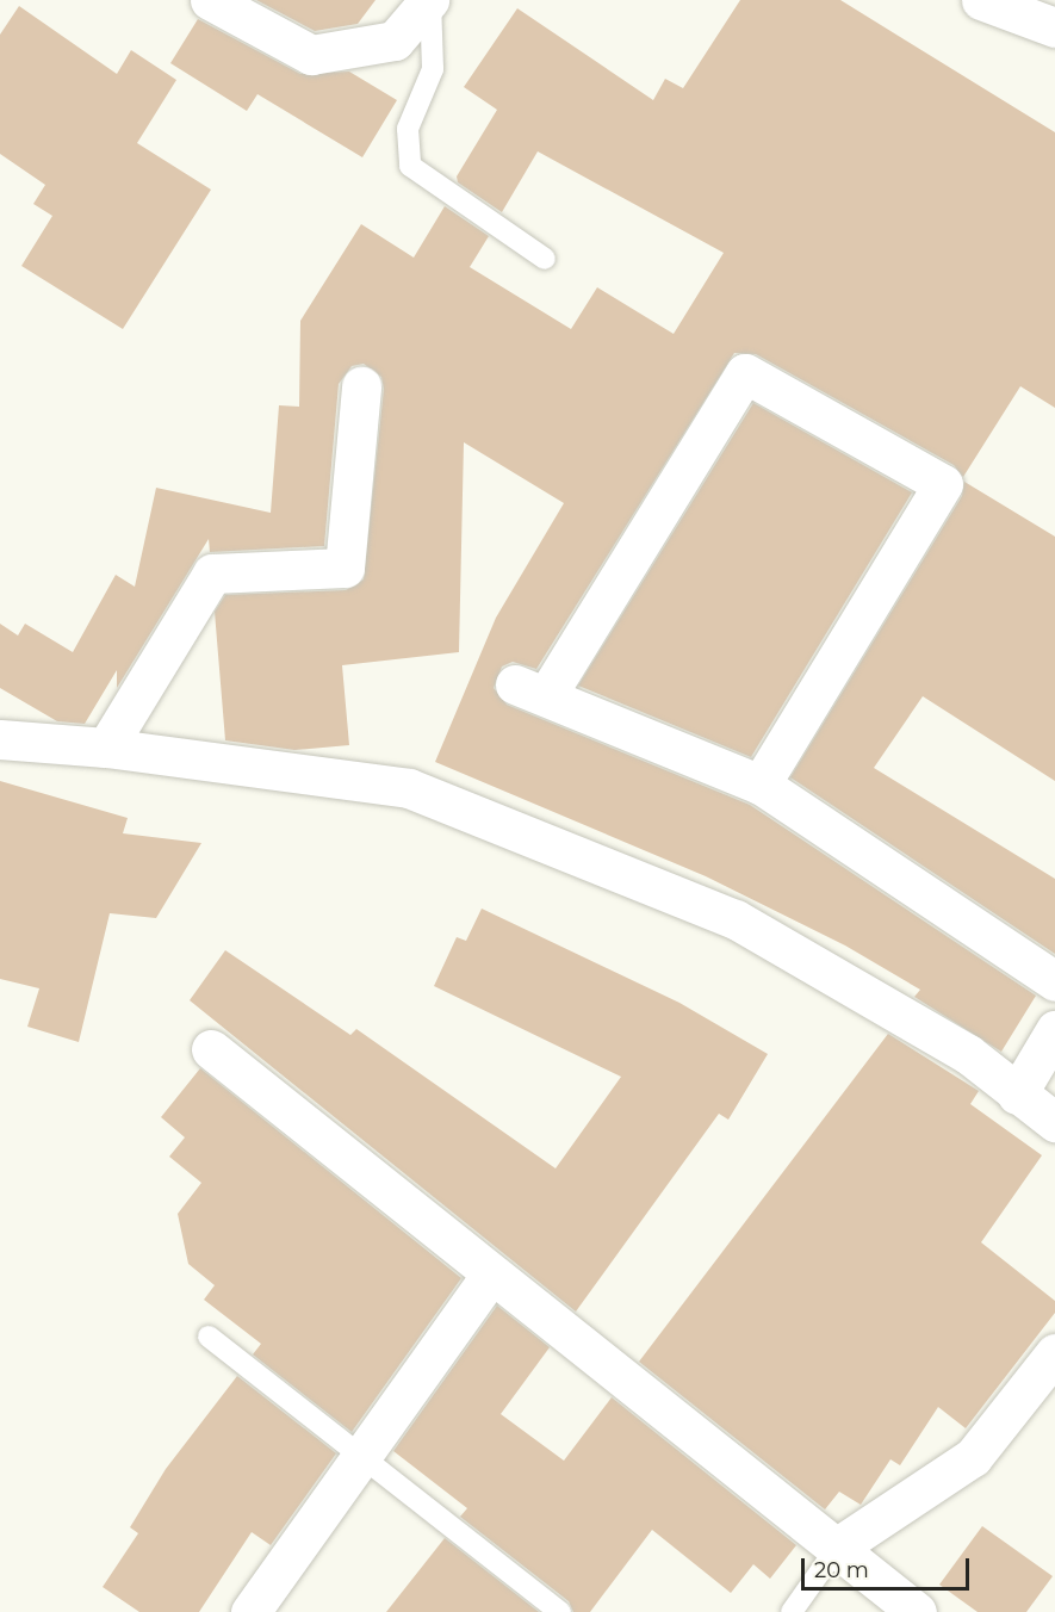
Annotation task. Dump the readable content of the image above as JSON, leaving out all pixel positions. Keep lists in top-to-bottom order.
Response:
{
  "scale_bar": "20 m"
}
